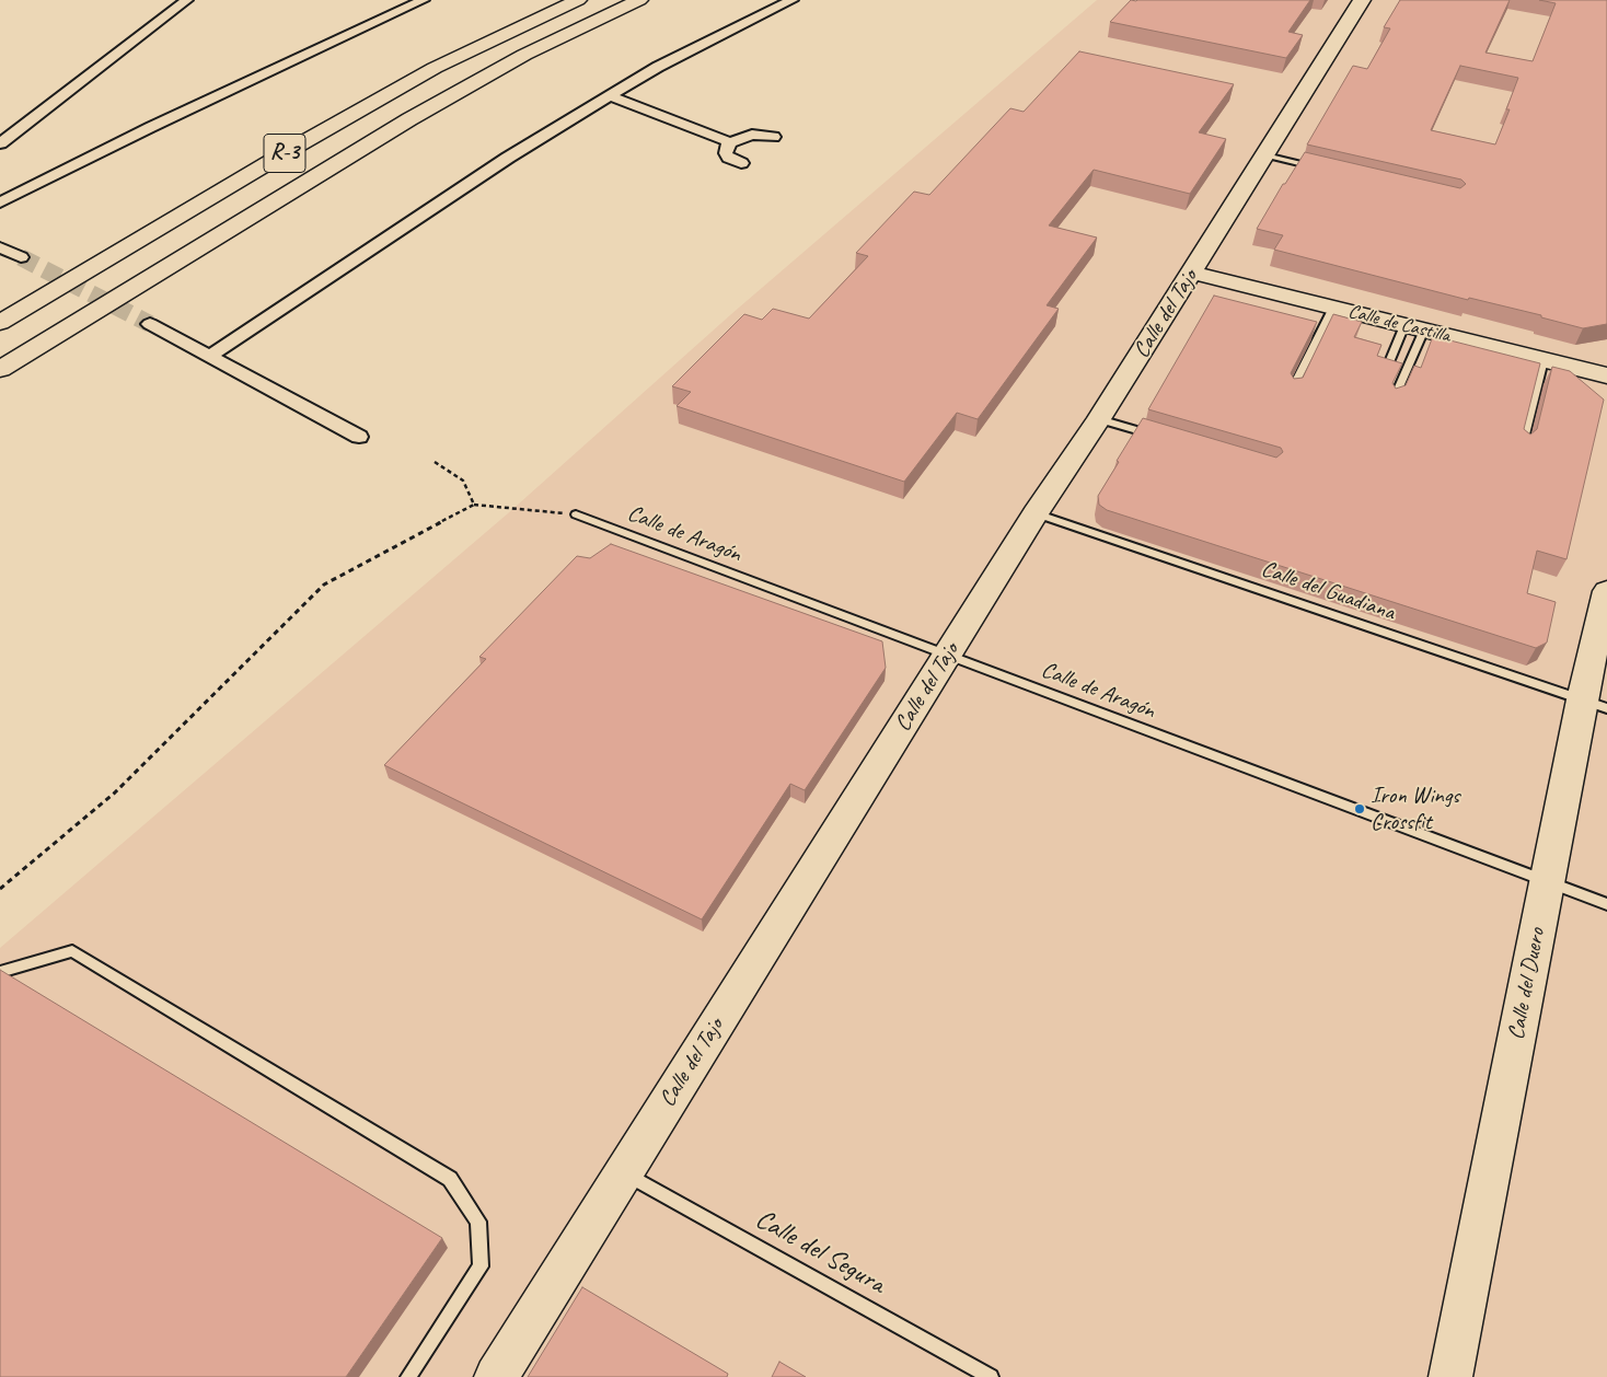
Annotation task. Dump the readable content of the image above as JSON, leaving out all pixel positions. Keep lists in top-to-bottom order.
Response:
{
  "streets": {
    "main road": [
      "R-3",
      "Calle del Tajo",
      "Calle de Castilla",
      "Calle del Duero"
    ],
    "lane": ["Calle de Aragón", "Calle del Guadiana", "Calle del Segura"]
  },
  "crossings": [
    ["Calle del Tajo", "Calle de Castilla"],
    ["Calle del Tajo", "Calle de Aragón"],
    ["Calle del Tajo", "Calle del Guadiana"],
    ["Calle del Tajo", "Calle del Segura"],
    ["Calle de Aragón", "Calle del Duero"],
    ["Calle del Guadiana", "Calle del Duero"]
  ],
  "places": ["Iron Wings Crossfit"]
}
